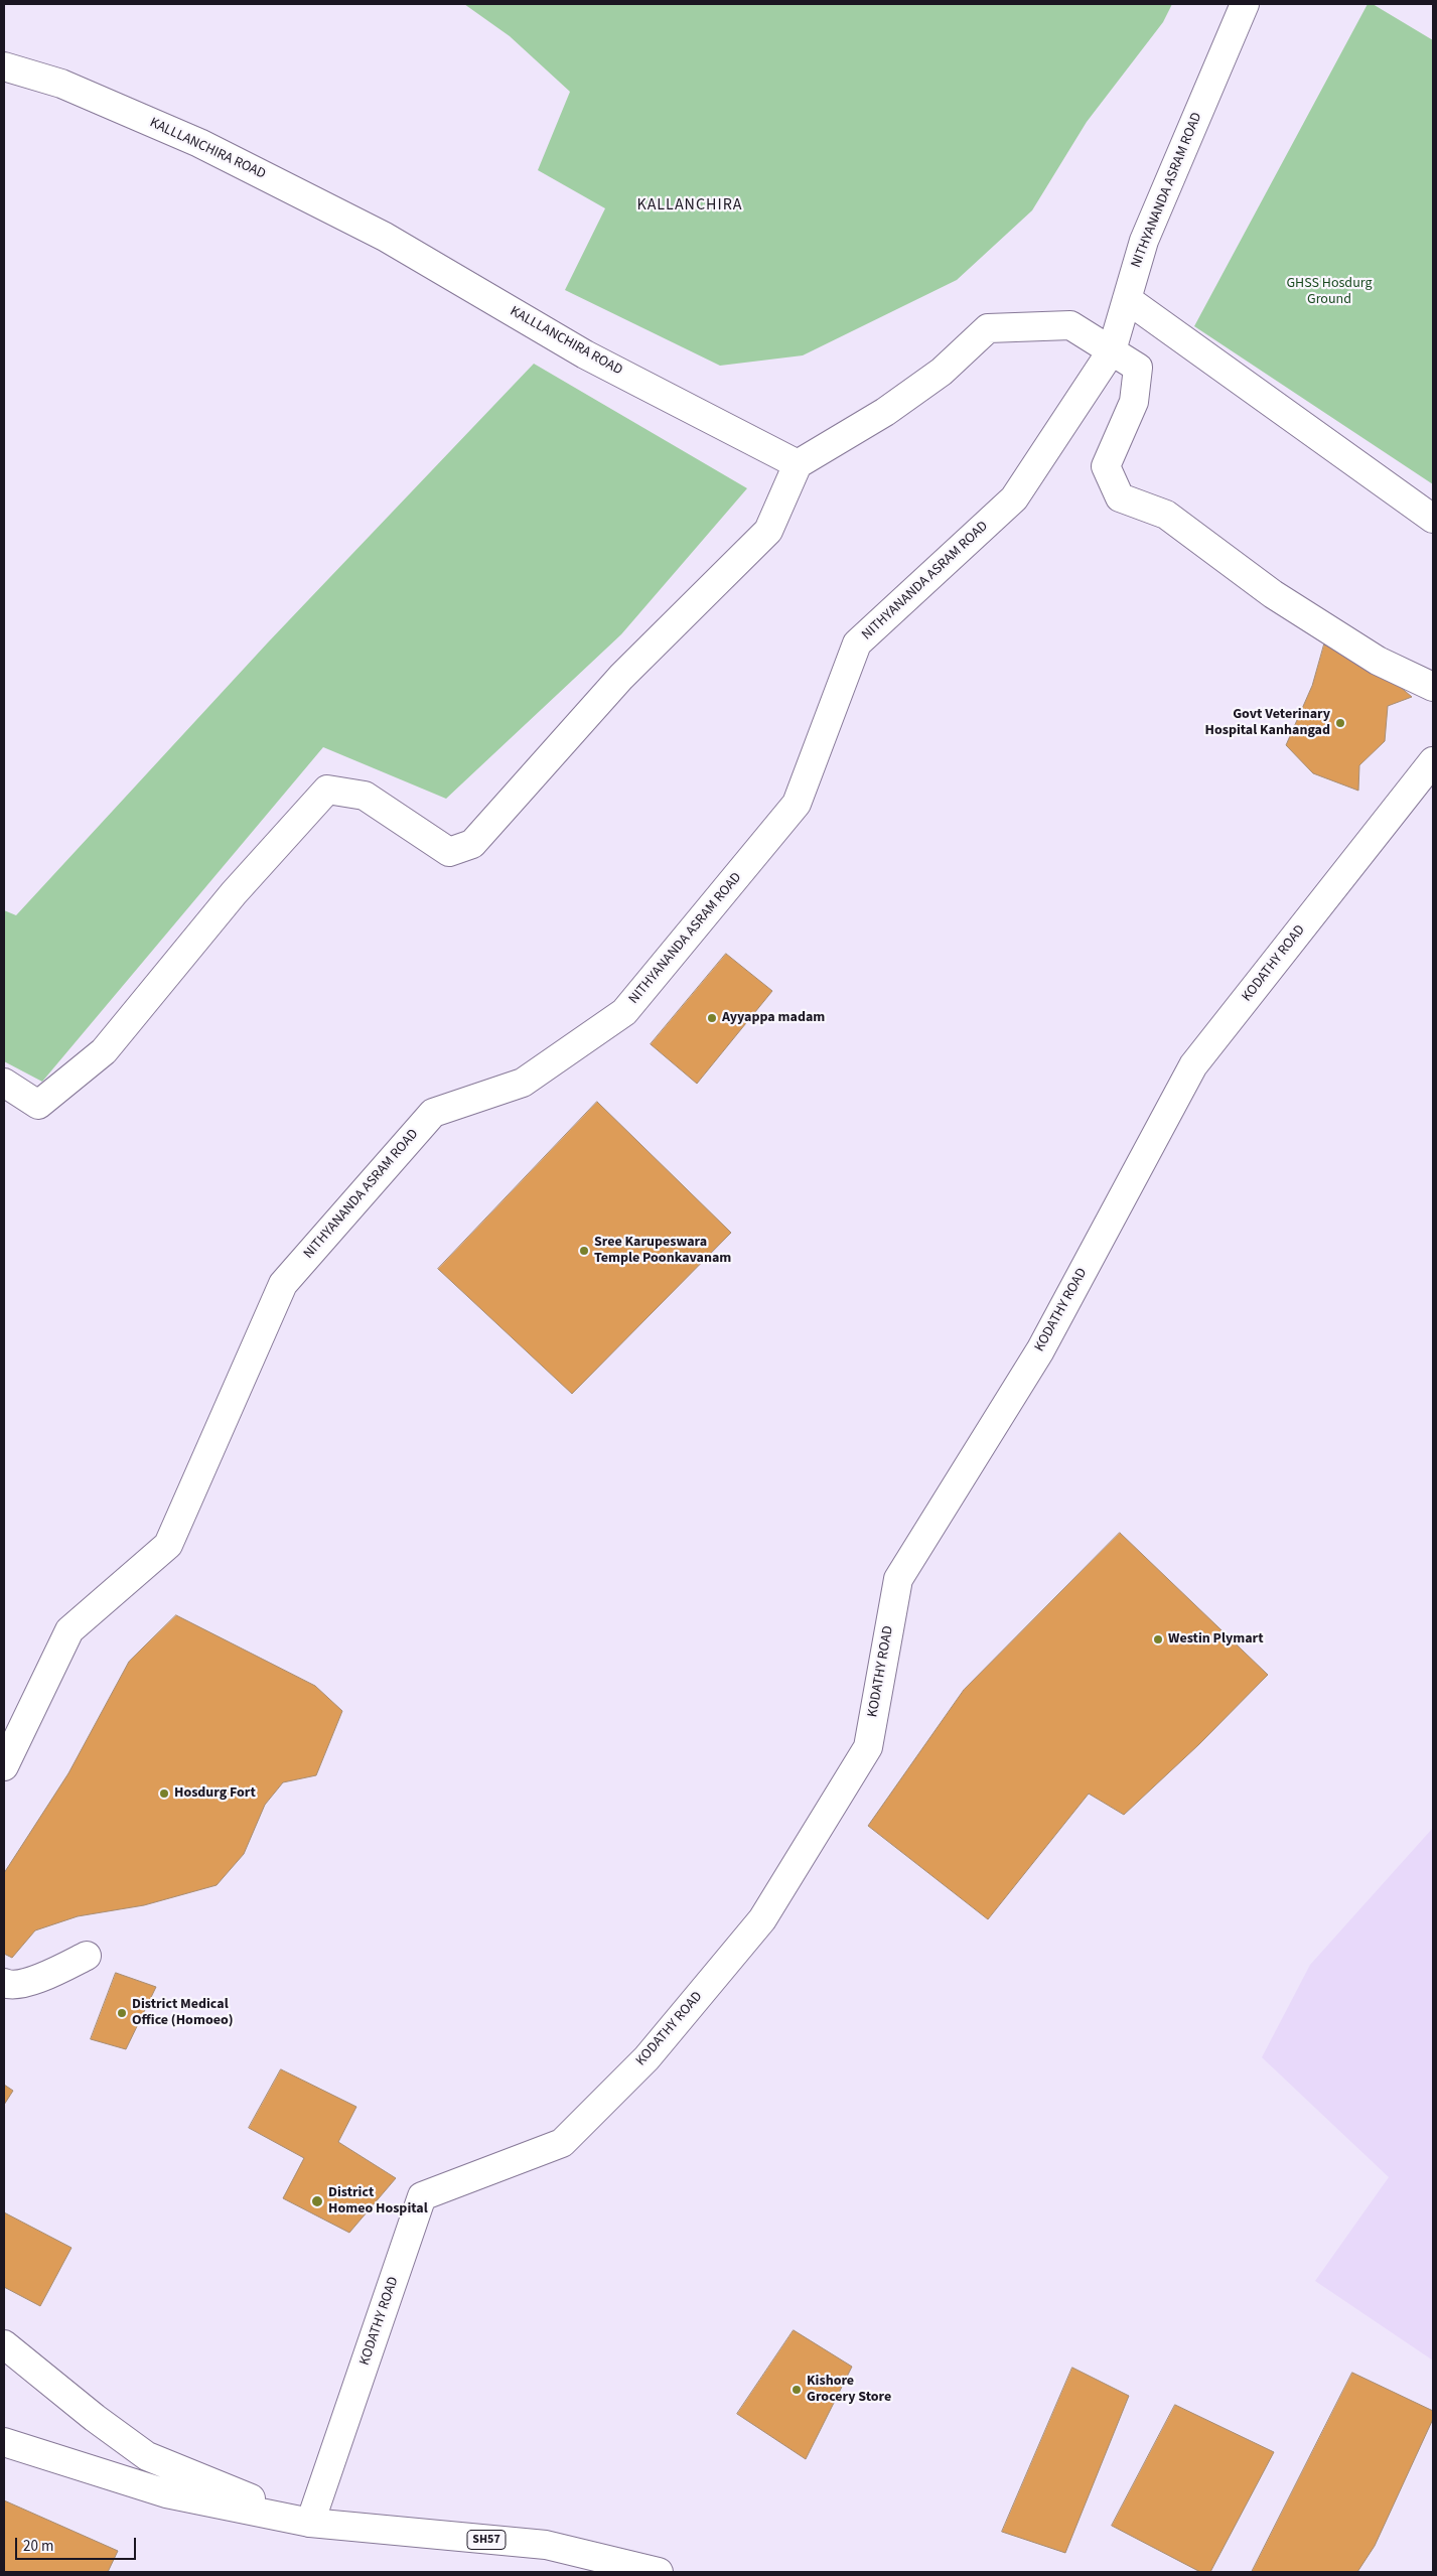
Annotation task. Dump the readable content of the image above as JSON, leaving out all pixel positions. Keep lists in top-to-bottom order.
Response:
{
  "streets": {
    "street": [
      "KALLLANCHIRA ROAD",
      "NITHYANANDA ASRAM ROAD",
      "KODATHY ROAD",
      "SH57"
    ]
  },
  "crossings": [
    ["KODATHY ROAD", "SH57"]
  ],
  "districts": ["KALLANCHIRA"],
  "parks": ["GHSS Hosdurg Ground"],
  "places": [
    "Govt Veterinary Hospital Kanhangad",
    "Ayyappa madam",
    "Sree Karupeswara Temple Poonkavanam",
    "Westin Plymart",
    "Hosdurg Fort",
    "District Medical Office (Homoeo)",
    "District Homeo Hospital",
    "Kishore Grocery Store"
  ],
  "scale_bar": "20 m"
}
